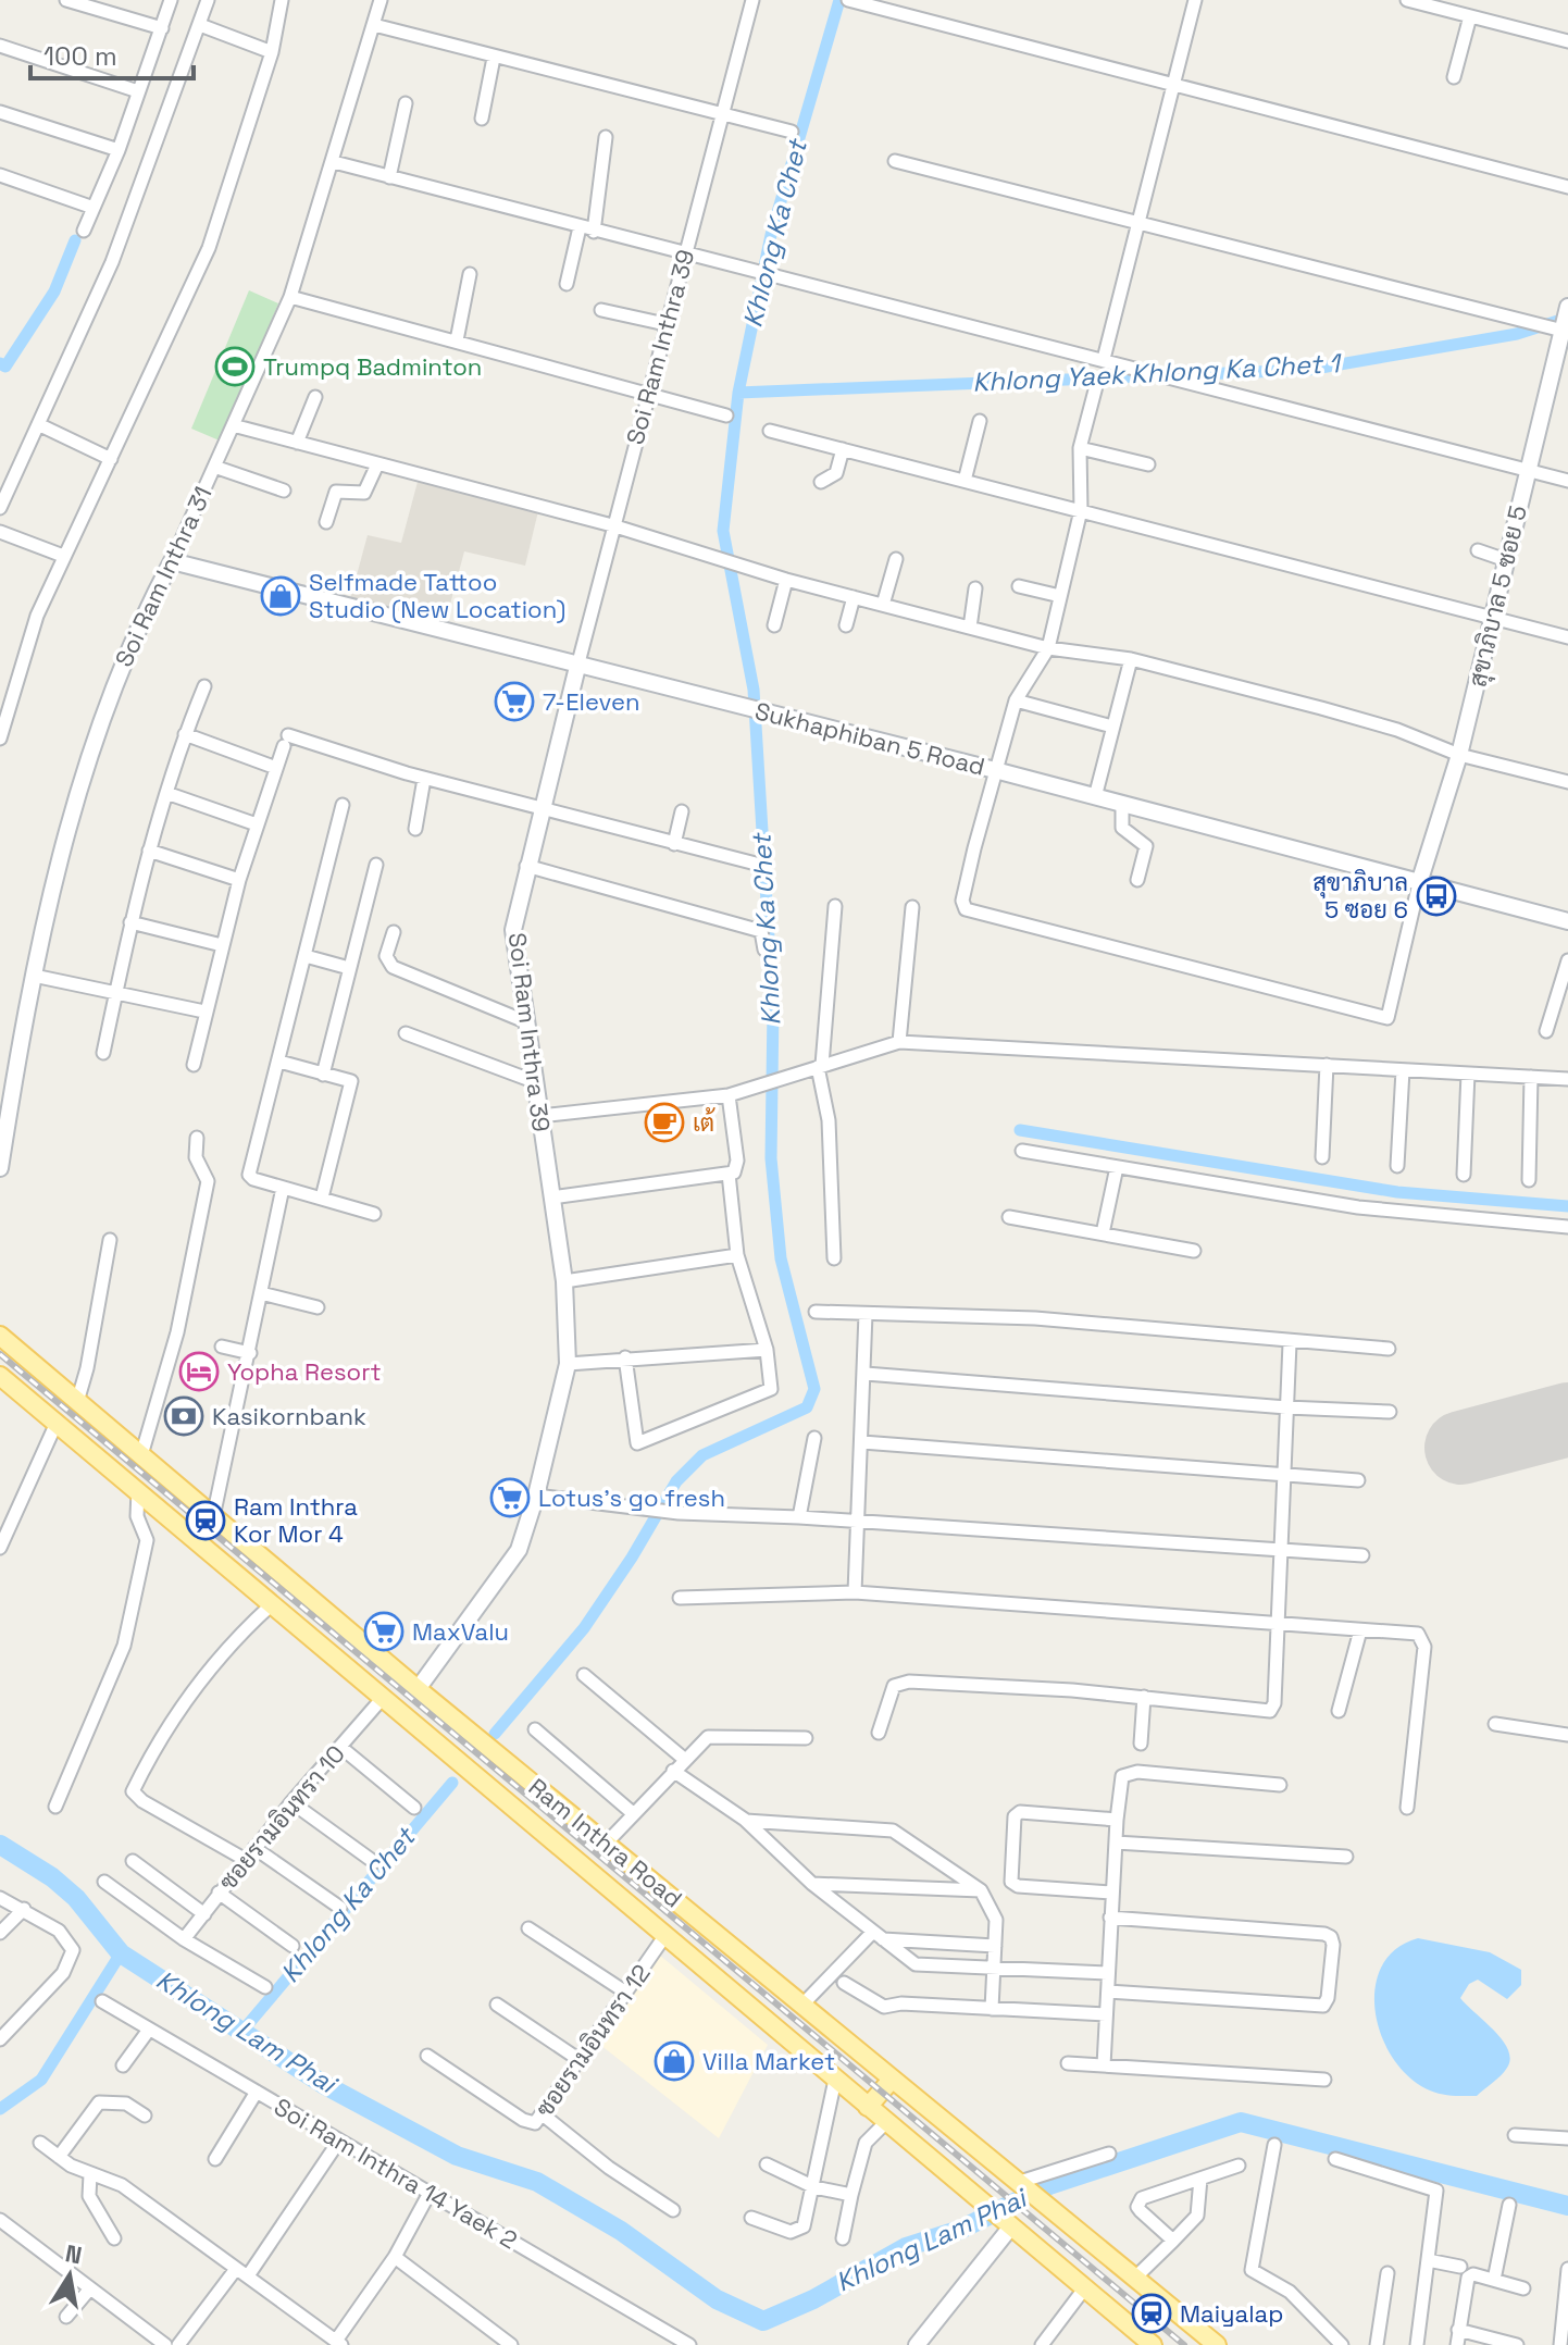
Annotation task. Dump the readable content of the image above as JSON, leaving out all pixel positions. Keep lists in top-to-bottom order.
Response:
{
  "streets": {
    "main road": ["Ram Inthra Road"],
    "street": [
      "Soi Ram Inthra 39",
      "Soi Ram Inthra 31",
      "สุขาภิบาล 5 ซอย 5",
      "Sukhaphiban 5 Road",
      "ซอยรามอินทรา 10",
      "ซอยรามอินทรา 12",
      "Soi Ram Inthra 14 Yaek 2"
    ]
  },
  "crossings": [
    ["Soi Ram Inthra 39", "Sukhaphiban 5 Road"],
    ["Soi Ram Inthra 39", "Ram Inthra Road"],
    ["Soi Ram Inthra 31", "Sukhaphiban 5 Road"],
    ["สุขาภิบาล 5 ซอย 5", "Sukhaphiban 5 Road"],
    ["ซอยรามอินทรา 10", "Ram Inthra Road"],
    ["Ram Inthra Road", "ซอยรามอินทรา 12"]
  ],
  "water": ["Khlong Ka Chet", "Khlong Yaek Khlong Ka Chet 1", "Khlong Lam Phai"],
  "places": {
    "sports": ["Trumpq Badminton"],
    "shop": ["Selfmade Tattoo Studio (New Location)", "Villa Market"],
    "supermarket": ["7-Eleven", "Lotus's go fresh", "MaxValu"],
    "bus stop": ["สุขาภิบาล 5 ซอย 6"],
    "cafe": ["เต้"],
    "hotel": ["Yopha Resort"],
    "bank": ["Kasikornbank"],
    "station": ["Ram Inthra Kor Mor 4", "Maiyalap"]
  },
  "scale_bar": "100 m",
  "north": "top"
}
